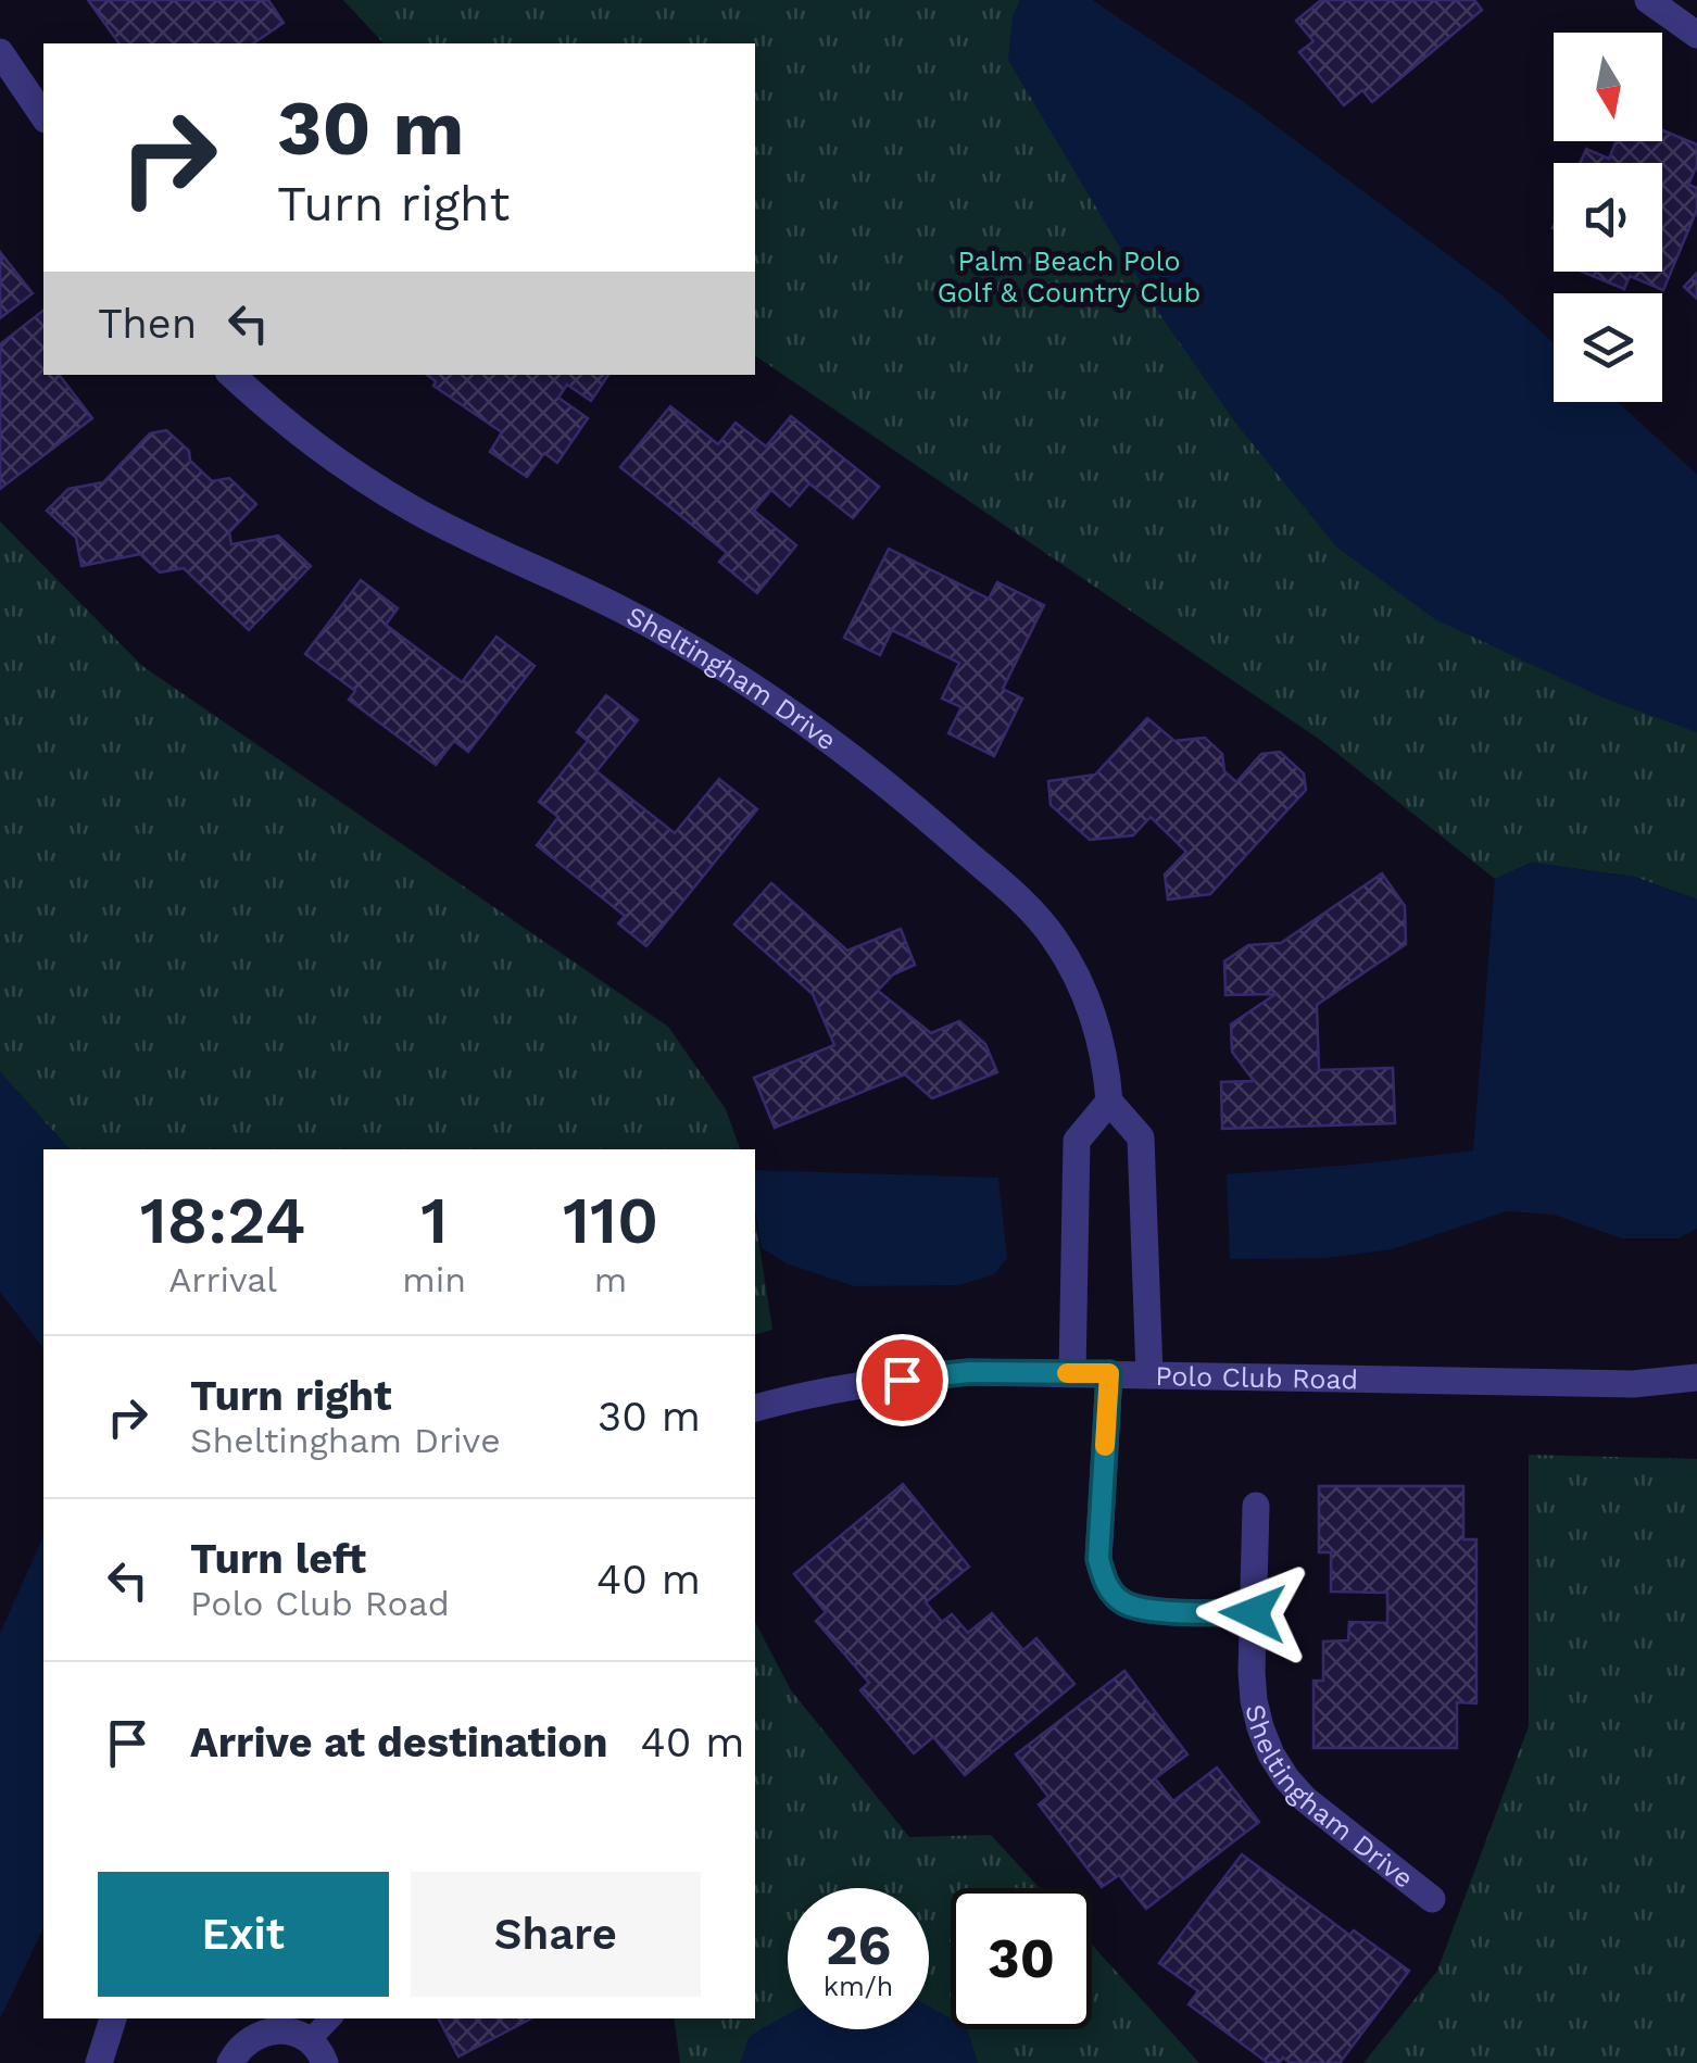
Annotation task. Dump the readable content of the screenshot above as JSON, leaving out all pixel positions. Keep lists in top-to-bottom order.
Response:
{
  "streets": {
    "street": ["Sheltingham Drive", "Polo Club Road"]
  },
  "parks": ["Palm Beach Polo Golf & Country Club"],
  "north": "bottom",
  "page": {
    "turn": ["30 m", "Turn right"],
    "then": "Then",
    "eta": [
      "18:24",
      "Arrival",
      "1",
      "min",
      "110",
      "m"
    ],
    "list": [
      {
        "name": "Turn right",
        "note": "Sheltingham Drive",
        "value": "30 m"
      },
      {
        "name": "Turn left",
        "note": "Polo Club Road",
        "value": "40 m"
      },
      {
        "name": "Arrive at destination",
        "value": "40 m"
      }
    ],
    "buttons": ["Exit", "Share"],
    "speed": "26 km/h",
    "limit": "30"
  }
}
